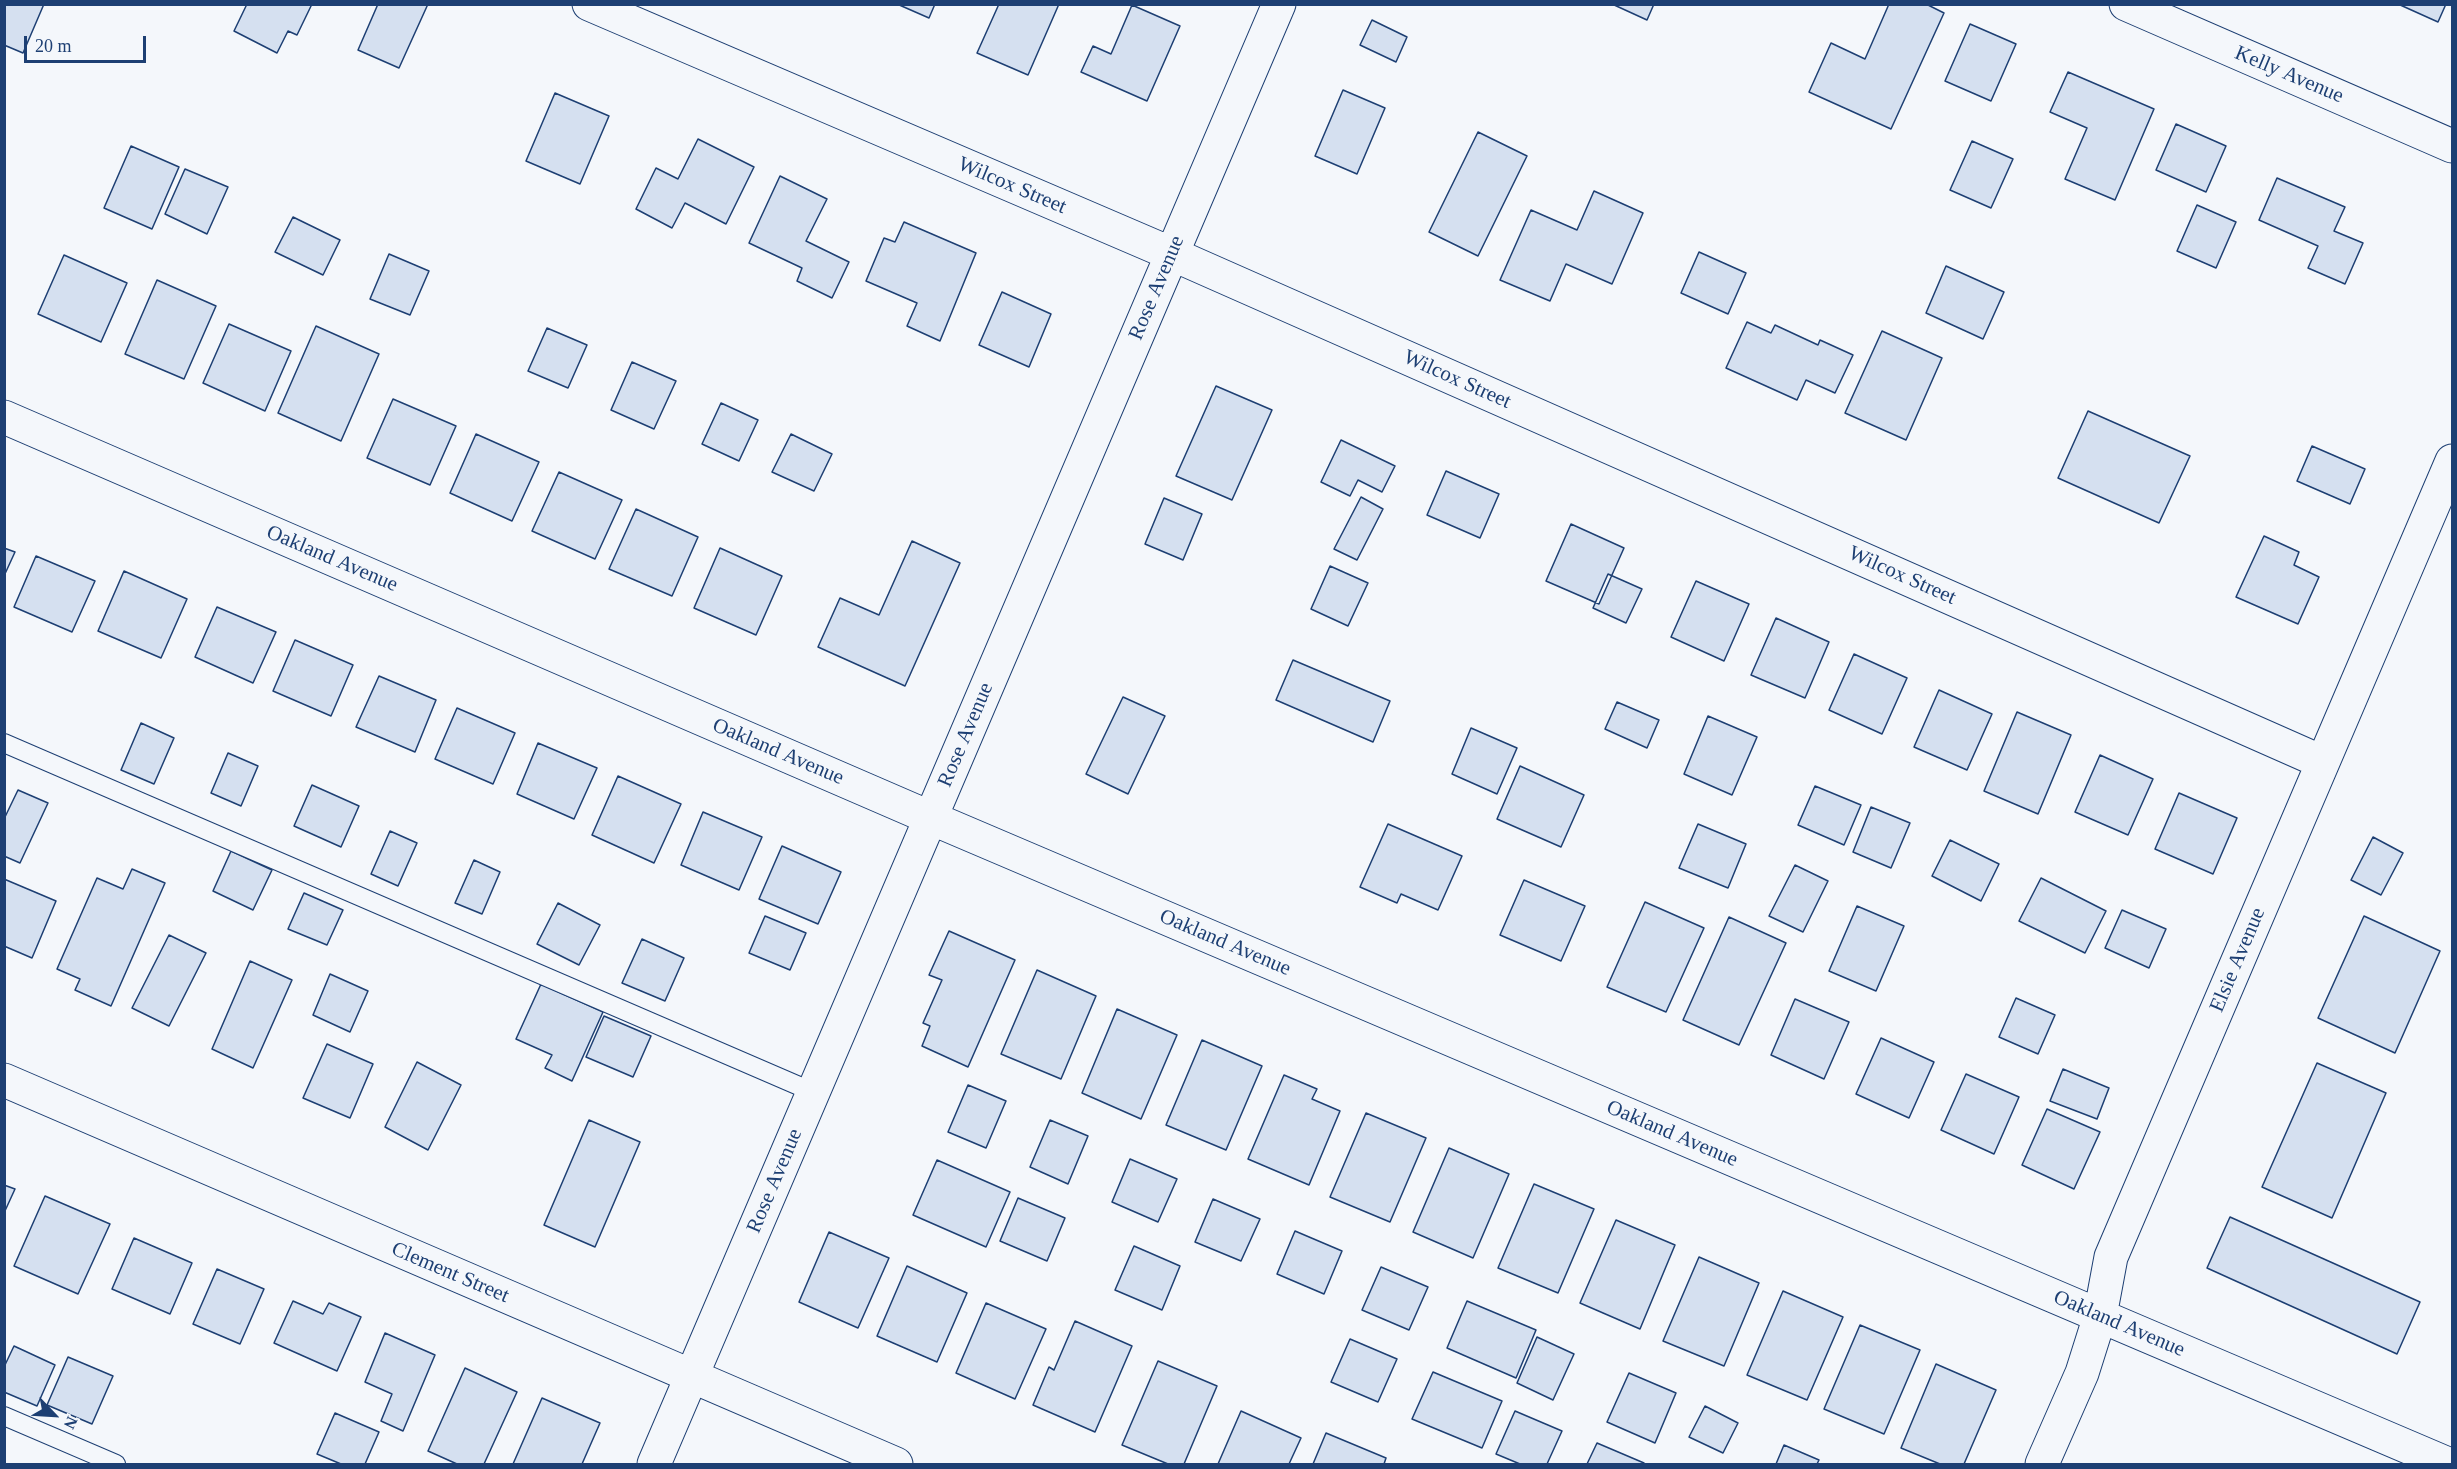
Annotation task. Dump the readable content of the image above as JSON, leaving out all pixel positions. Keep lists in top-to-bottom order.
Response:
{
  "streets": {
    "street": [
      "Kelly Avenue",
      "Wilcox Street",
      "Rose Avenue",
      "Oakland Avenue",
      "Elsie Avenue",
      "Clement Street"
    ]
  },
  "crossings": [
    ["Wilcox Street", "Rose Avenue"],
    ["Wilcox Street", "Elsie Avenue"],
    ["Rose Avenue", "Oakland Avenue"],
    ["Rose Avenue", "Clement Street"],
    ["Oakland Avenue", "Elsie Avenue"]
  ],
  "scale_bar": "20 m",
  "north": "bottom right"
}
